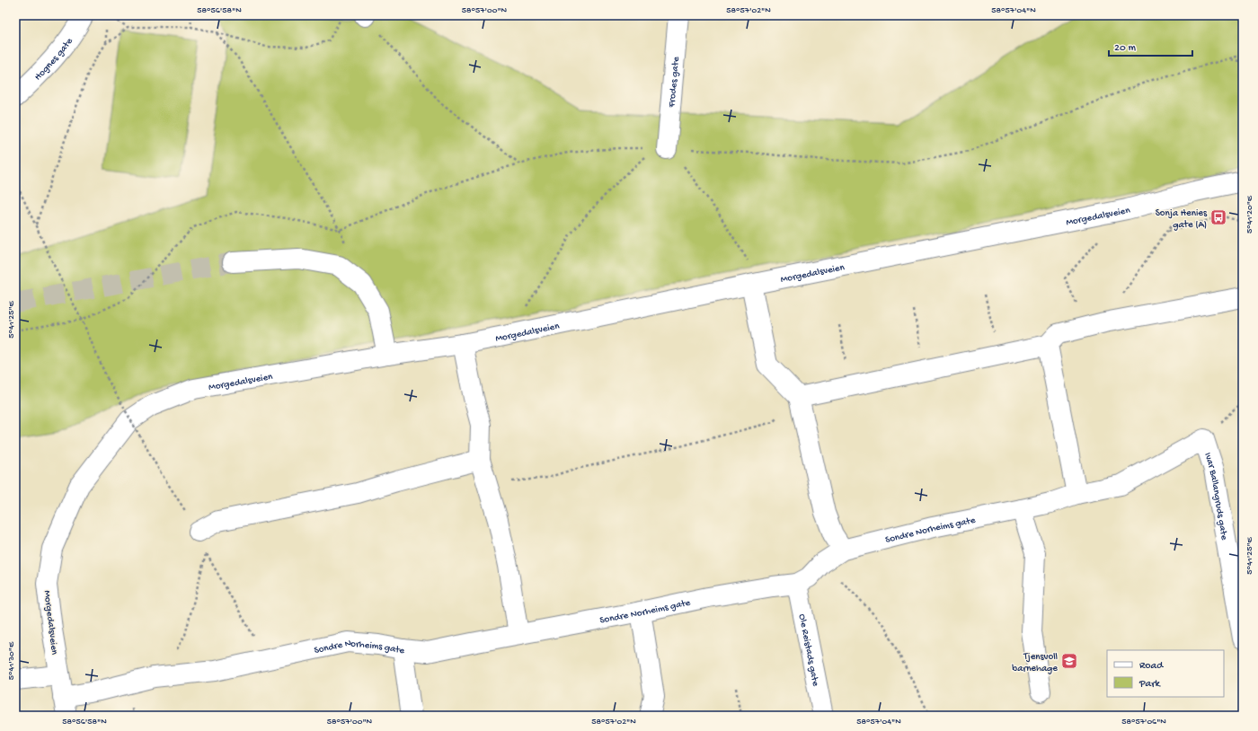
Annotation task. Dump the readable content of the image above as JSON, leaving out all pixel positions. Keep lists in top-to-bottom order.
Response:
{
  "streets": {
    "street": [
      "Hognes gate",
      "Frodes gate",
      "Morgedalsveien",
      "Ivar Ballangruds gate",
      "Sondre Norheims gate",
      "Ole Reistads gate"
    ]
  },
  "crossings": [
    ["Morgedalsveien", "Sondre Norheims gate"],
    ["Ivar Ballangruds gate", "Sondre Norheims gate"],
    ["Sondre Norheims gate", "Ole Reistads gate"]
  ],
  "places": {
    "bus stop": ["Sonja Henies gate (A)"],
    "school or university": ["Tjensvoll barnehage"]
  },
  "legend": ["Road", "Park"],
  "scale_bar": "20 m",
  "coordinates": [
    "58°56'58\"N",
    "58°57'00\"N",
    "58°57'02\"N",
    "58°57'04\"N",
    "5°41'20\"E",
    "5°41'25\"E",
    "5°41'30\"E",
    "58°57'06\"N"
  ]
}
